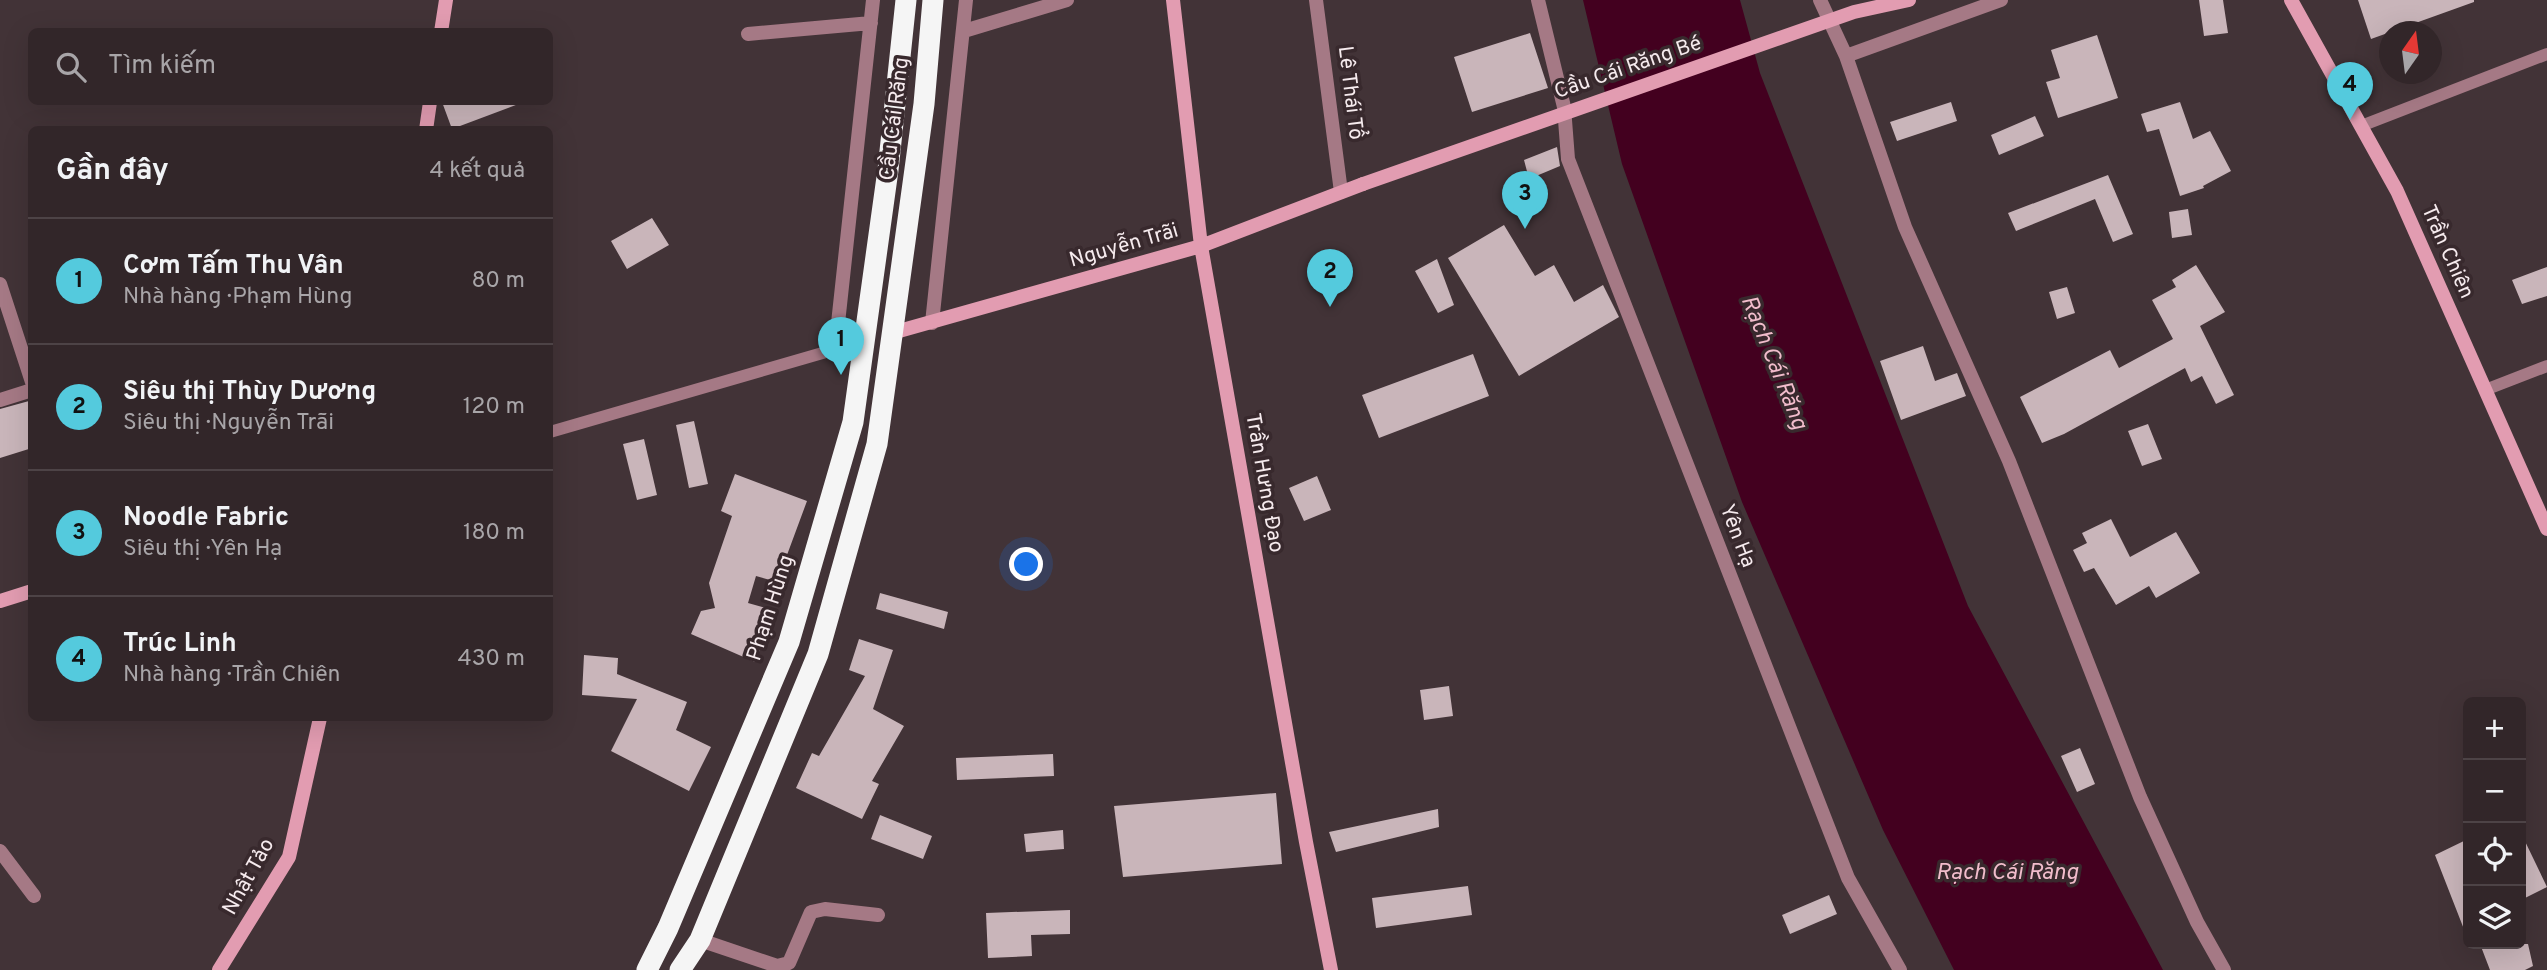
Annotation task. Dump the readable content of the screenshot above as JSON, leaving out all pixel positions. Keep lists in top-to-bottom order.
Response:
{
  "streets": {
    "highway": ["Cầu Cái Răng", "Phạm Hùng"],
    "street": [
      "Cầu Cái Răng Bé",
      "Lê Thái Tổ",
      "Nguyễn Trãi",
      "Trần Chiên",
      "Trần Hưng Đạo",
      "Yên Hạ",
      "Nhật Tảo"
    ]
  },
  "crossings": [
    ["Cầu Cái Răng Bé", "Nguyễn Trãi"],
    ["Lê Thái Tổ", "Nguyễn Trãi"],
    ["Cầu Cái Răng", "Nguyễn Trãi"],
    ["Cầu Cái Răng", "Phạm Hùng"],
    ["Nguyễn Trãi", "Trần Hưng Đạo"]
  ],
  "water": ["Rạch Cái Răng"],
  "north": "top",
  "page": {
    "search": "Tìm kiếm",
    "pins": [
      "4",
      "3",
      "2",
      "1"
    ],
    "heading": ["Gần đây", "4 kết quả"],
    "list": [
      {
        "mark": "1",
        "name": "Cơm Tấm Thu Vân",
        "note": "Nhà hàng · Phạm Hùng",
        "value": "80 m"
      },
      {
        "mark": "2",
        "name": "Siêu thị Thùy Dương",
        "note": "Siêu thị · Nguyễn Trãi",
        "value": "120 m"
      },
      {
        "mark": "3",
        "name": "Noodle Fabric",
        "note": "Siêu thị · Yên Hạ",
        "value": "180 m"
      },
      {
        "mark": "4",
        "name": "Trúc Linh",
        "note": "Nhà hàng · Trần Chiên",
        "value": "430 m"
      }
    ],
    "map_buttons": ["+", "−"]
  }
}
